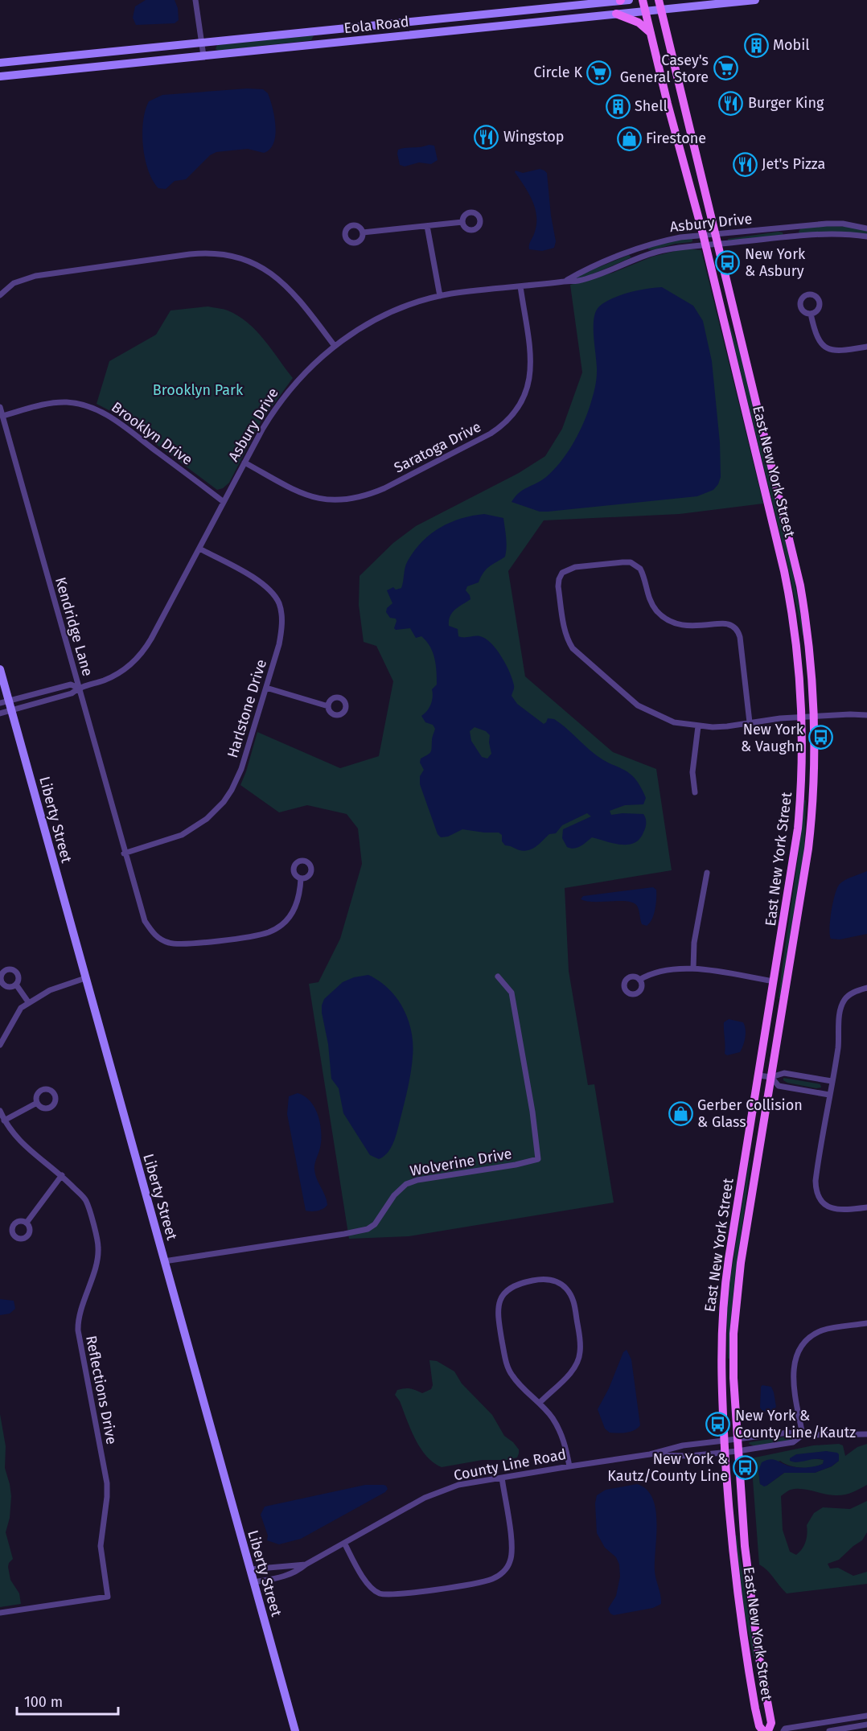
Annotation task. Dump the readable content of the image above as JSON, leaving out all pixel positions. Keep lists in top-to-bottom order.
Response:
{
  "streets": {
    "main road": ["Eola Road", "East New York Street", "Liberty Street"],
    "street": [
      "Asbury Drive",
      "Brooklyn Drive",
      "Saratoga Drive",
      "Kendridge Lane",
      "Harlstone Drive",
      "Wolverine Drive",
      "Reflections Drive",
      "County Line Road"
    ]
  },
  "crossings": [
    ["Eola Road", "East New York Street"],
    ["Asbury Drive", "Brooklyn Drive"],
    ["Asbury Drive", "Saratoga Drive"],
    ["Asbury Drive", "East New York Street"],
    ["Asbury Drive", "Kendridge Lane"],
    ["Asbury Drive", "Harlstone Drive"],
    ["Asbury Drive", "Liberty Street"],
    ["Brooklyn Drive", "Kendridge Lane"],
    ["East New York Street", "County Line Road"],
    ["Kendridge Lane", "Harlstone Drive"],
    ["Liberty Street", "Wolverine Drive"],
    ["Liberty Street", "County Line Road"]
  ],
  "parks": ["Brooklyn Park"],
  "places": {
    "building": ["Mobil", "Shell"],
    "supermarket": ["Casey's General Store", "Circle K"],
    "restaurant": ["Burger King", "Wingstop", "Jet's Pizza"],
    "shop": ["Firestone", "Gerber Collision & Glass"],
    "bus stop": [
      "New York & Asbury",
      "New York & Vaughn",
      "New York & County Line/Kautz",
      "New York & Kautz/County Line"
    ]
  },
  "scale_bar": "100 m"
}
